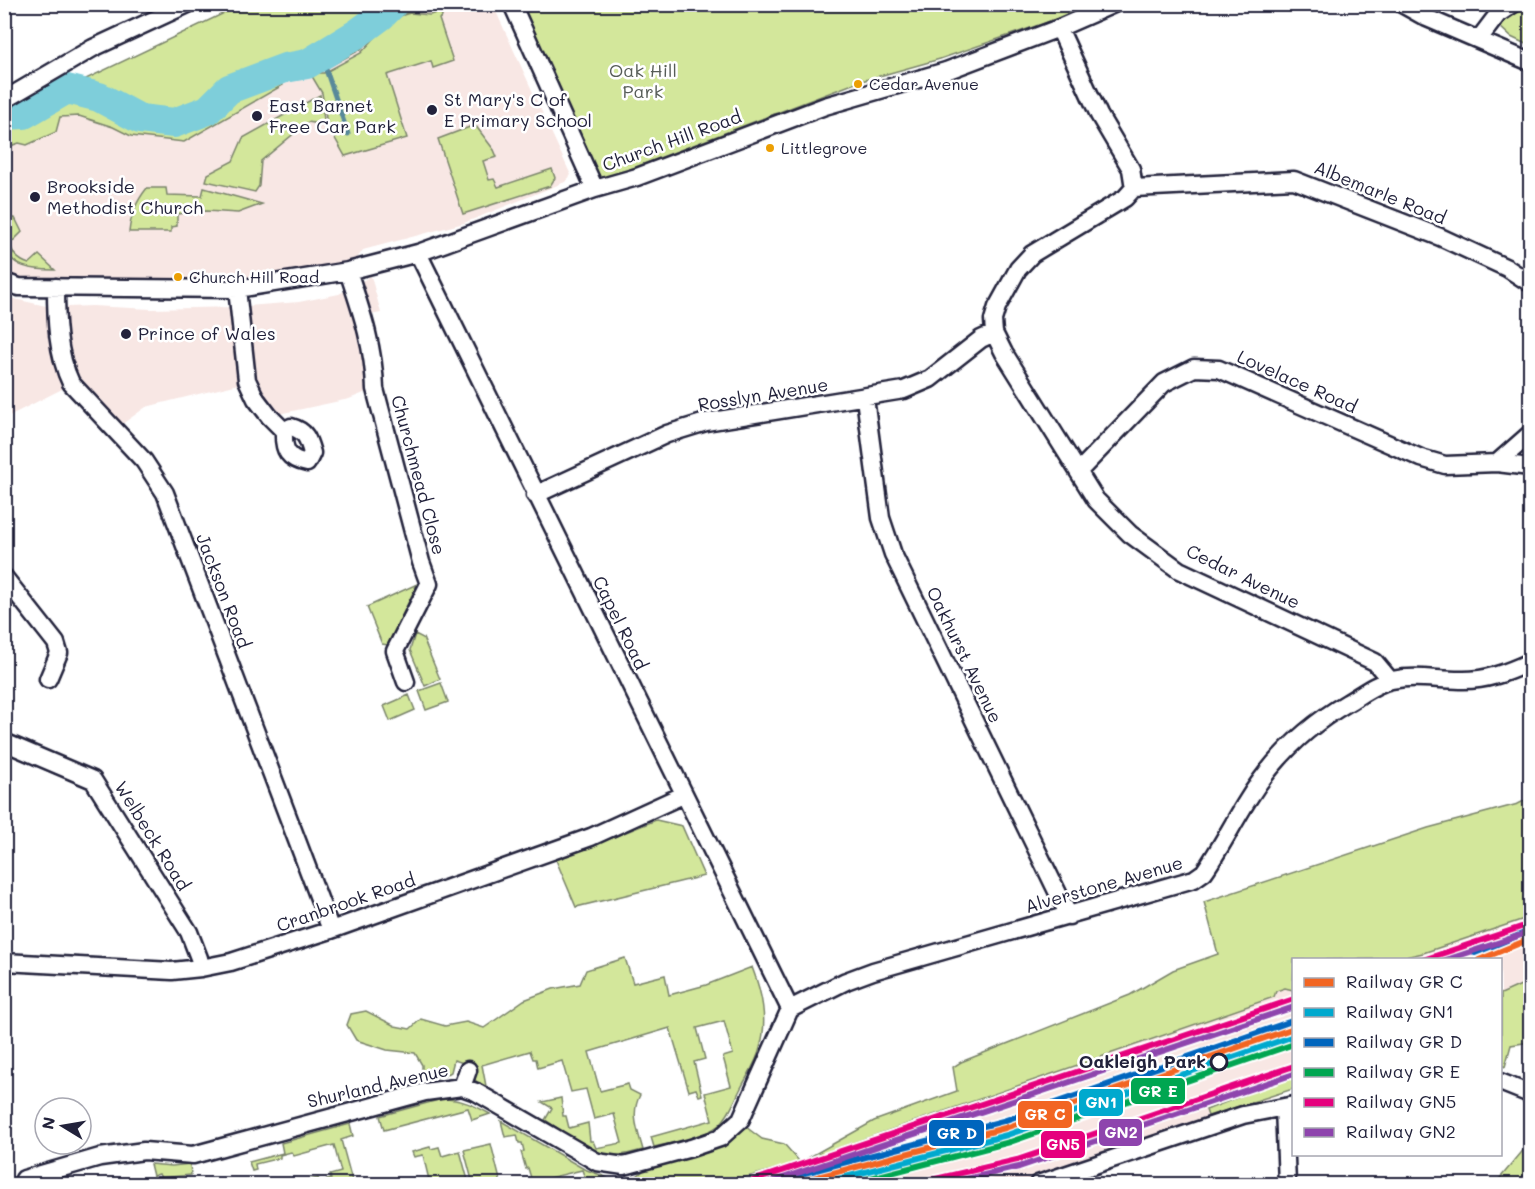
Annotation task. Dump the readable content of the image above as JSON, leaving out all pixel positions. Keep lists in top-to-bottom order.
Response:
{
  "streets": {
    "street": [
      "Church Hill Road",
      "Albemarle Road",
      "Lovelace Road",
      "Rosslyn Avenue",
      "Churchmead Close",
      "Cedar Avenue",
      "Jackson Road",
      "Capel Road",
      "Oakhurst Avenue",
      "Welbeck Road",
      "Alverstone Avenue",
      "Cranbrook Road",
      "Shurland Avenue"
    ]
  },
  "crossings": [
    ["Church Hill Road", "Churchmead Close"],
    ["Church Hill Road", "Jackson Road"],
    ["Church Hill Road", "Capel Road"],
    ["Lovelace Road", "Cedar Avenue"],
    ["Rosslyn Avenue", "Cedar Avenue"],
    ["Rosslyn Avenue", "Capel Road"],
    ["Rosslyn Avenue", "Oakhurst Avenue"],
    ["Cedar Avenue", "Alverstone Avenue"],
    ["Jackson Road", "Cranbrook Road"],
    ["Capel Road", "Alverstone Avenue"],
    ["Capel Road", "Cranbrook Road"],
    ["Capel Road", "Shurland Avenue"],
    ["Oakhurst Avenue", "Alverstone Avenue"],
    ["Welbeck Road", "Cranbrook Road"],
    ["Alverstone Avenue", "Shurland Avenue"]
  ],
  "parks": ["Oak Hill Park"],
  "places": [
    "Cedar Avenue",
    "St Mary's C of E Primary School",
    "East Barnet Free Car Park",
    "Littlegrove",
    "Brookside Methodist Church",
    "Church Hill Road",
    "Prince of Wales",
    "Oakleigh Park"
  ],
  "lines": ["rail line GN5", "rail line GN2", "rail line GN1"],
  "legend": [
    "Railway GR C",
    "Railway GN1",
    "Railway GR D",
    "Railway GR E",
    "Railway GN5",
    "Railway GN2"
  ],
  "north": "left"
}
